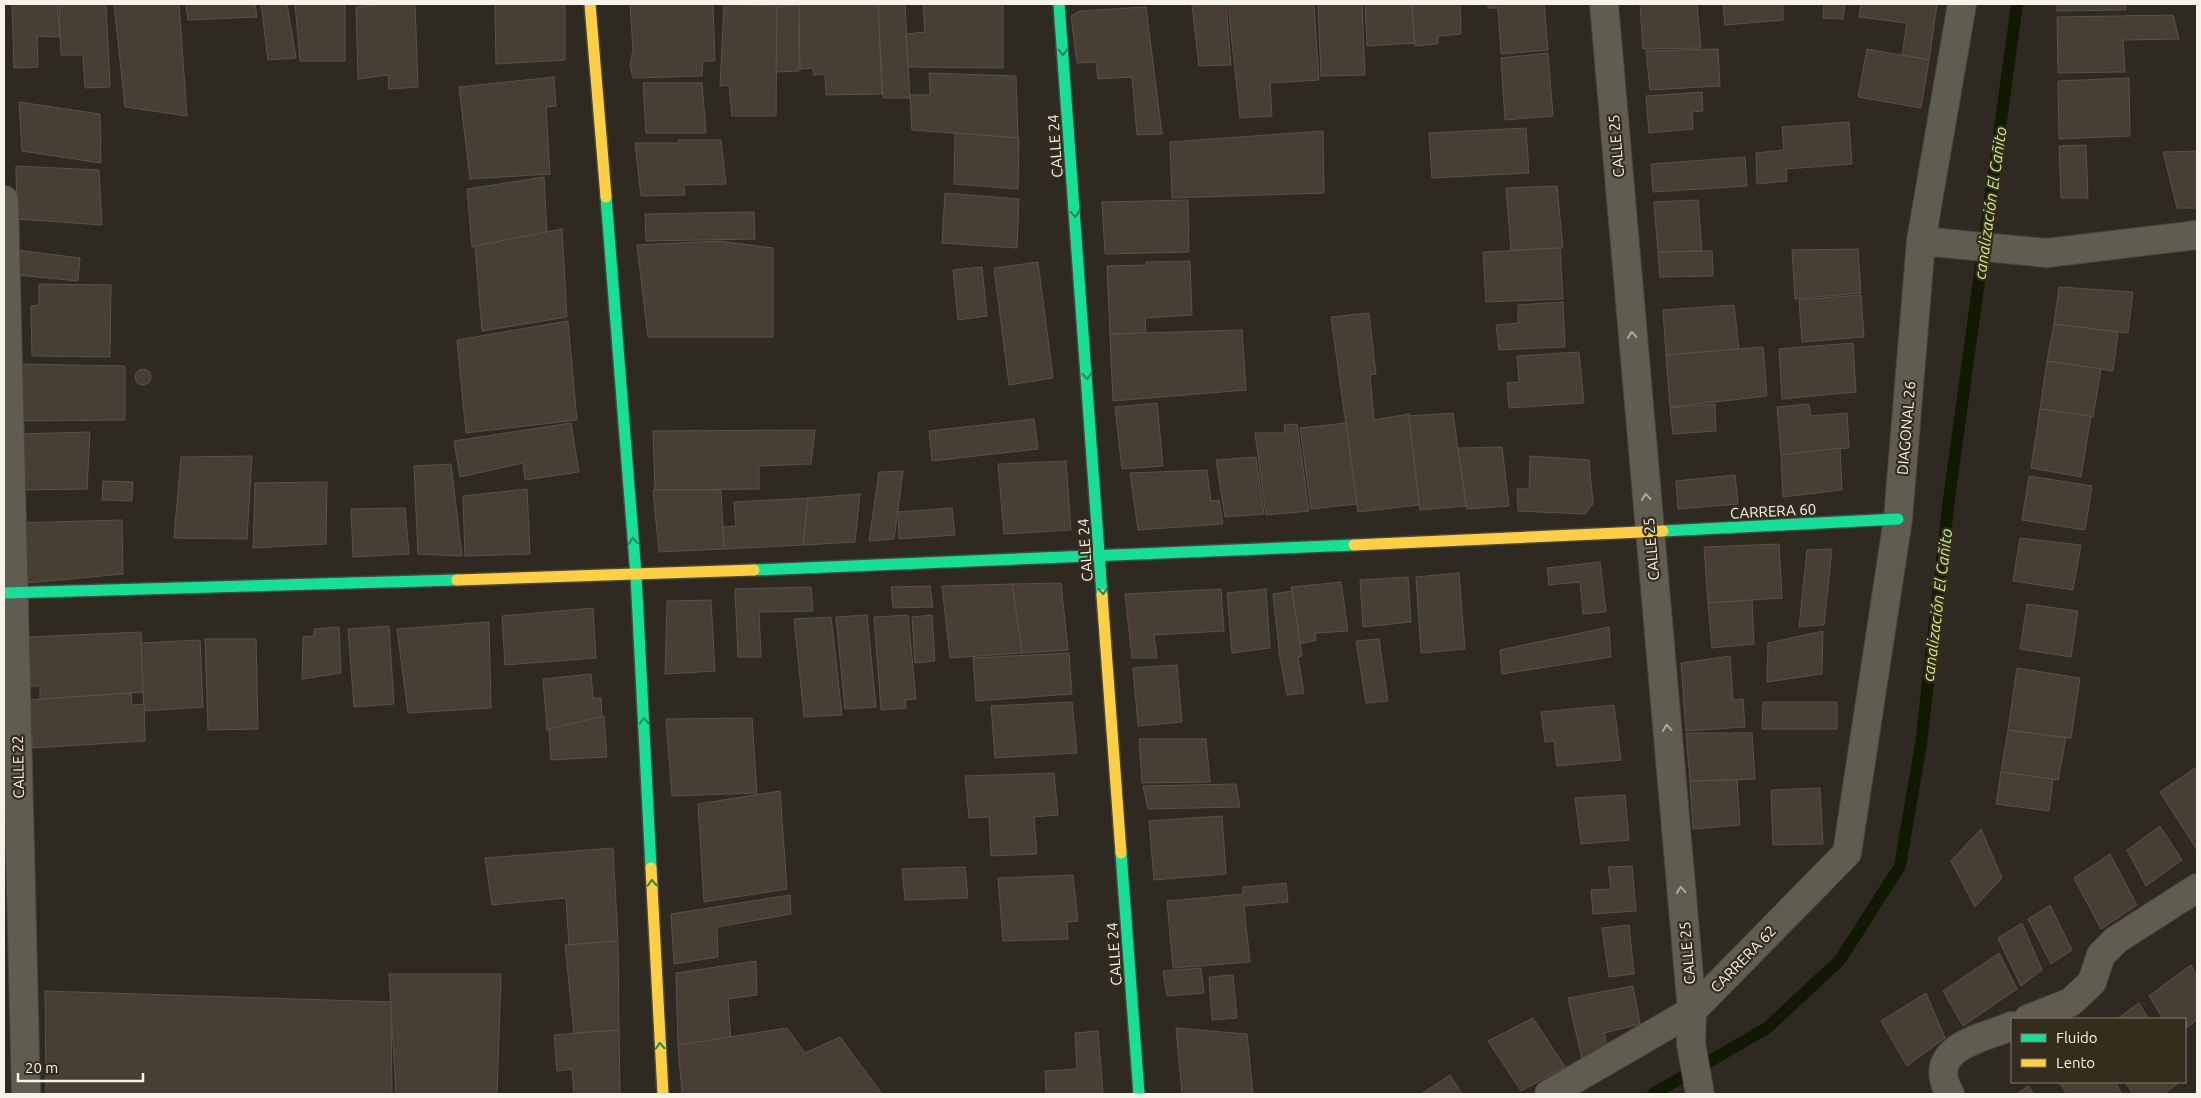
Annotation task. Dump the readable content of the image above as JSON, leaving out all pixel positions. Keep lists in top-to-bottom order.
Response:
{
  "streets": {
    "main road": ["CALLE 24", "CARRERA 60"],
    "street": [
      "CALLE 25",
      "DIAGONAL 26",
      "CALLE 22",
      "CARRERA 62"
    ]
  },
  "crossings": [
    ["CALLE 24", "CARRERA 60"],
    ["CALLE 25", "CARRERA 60"],
    ["CALLE 25", "CARRERA 62"],
    ["DIAGONAL 26", "CARRERA 60"],
    ["DIAGONAL 26", "CARRERA 62"],
    ["CARRERA 60", "CALLE 22"]
  ],
  "one_way": ["CALLE 24", "CALLE 25"],
  "water": ["canalización El Cañito"],
  "legend": ["Fluido", "Lento"],
  "scale_bar": "20 m"
}
